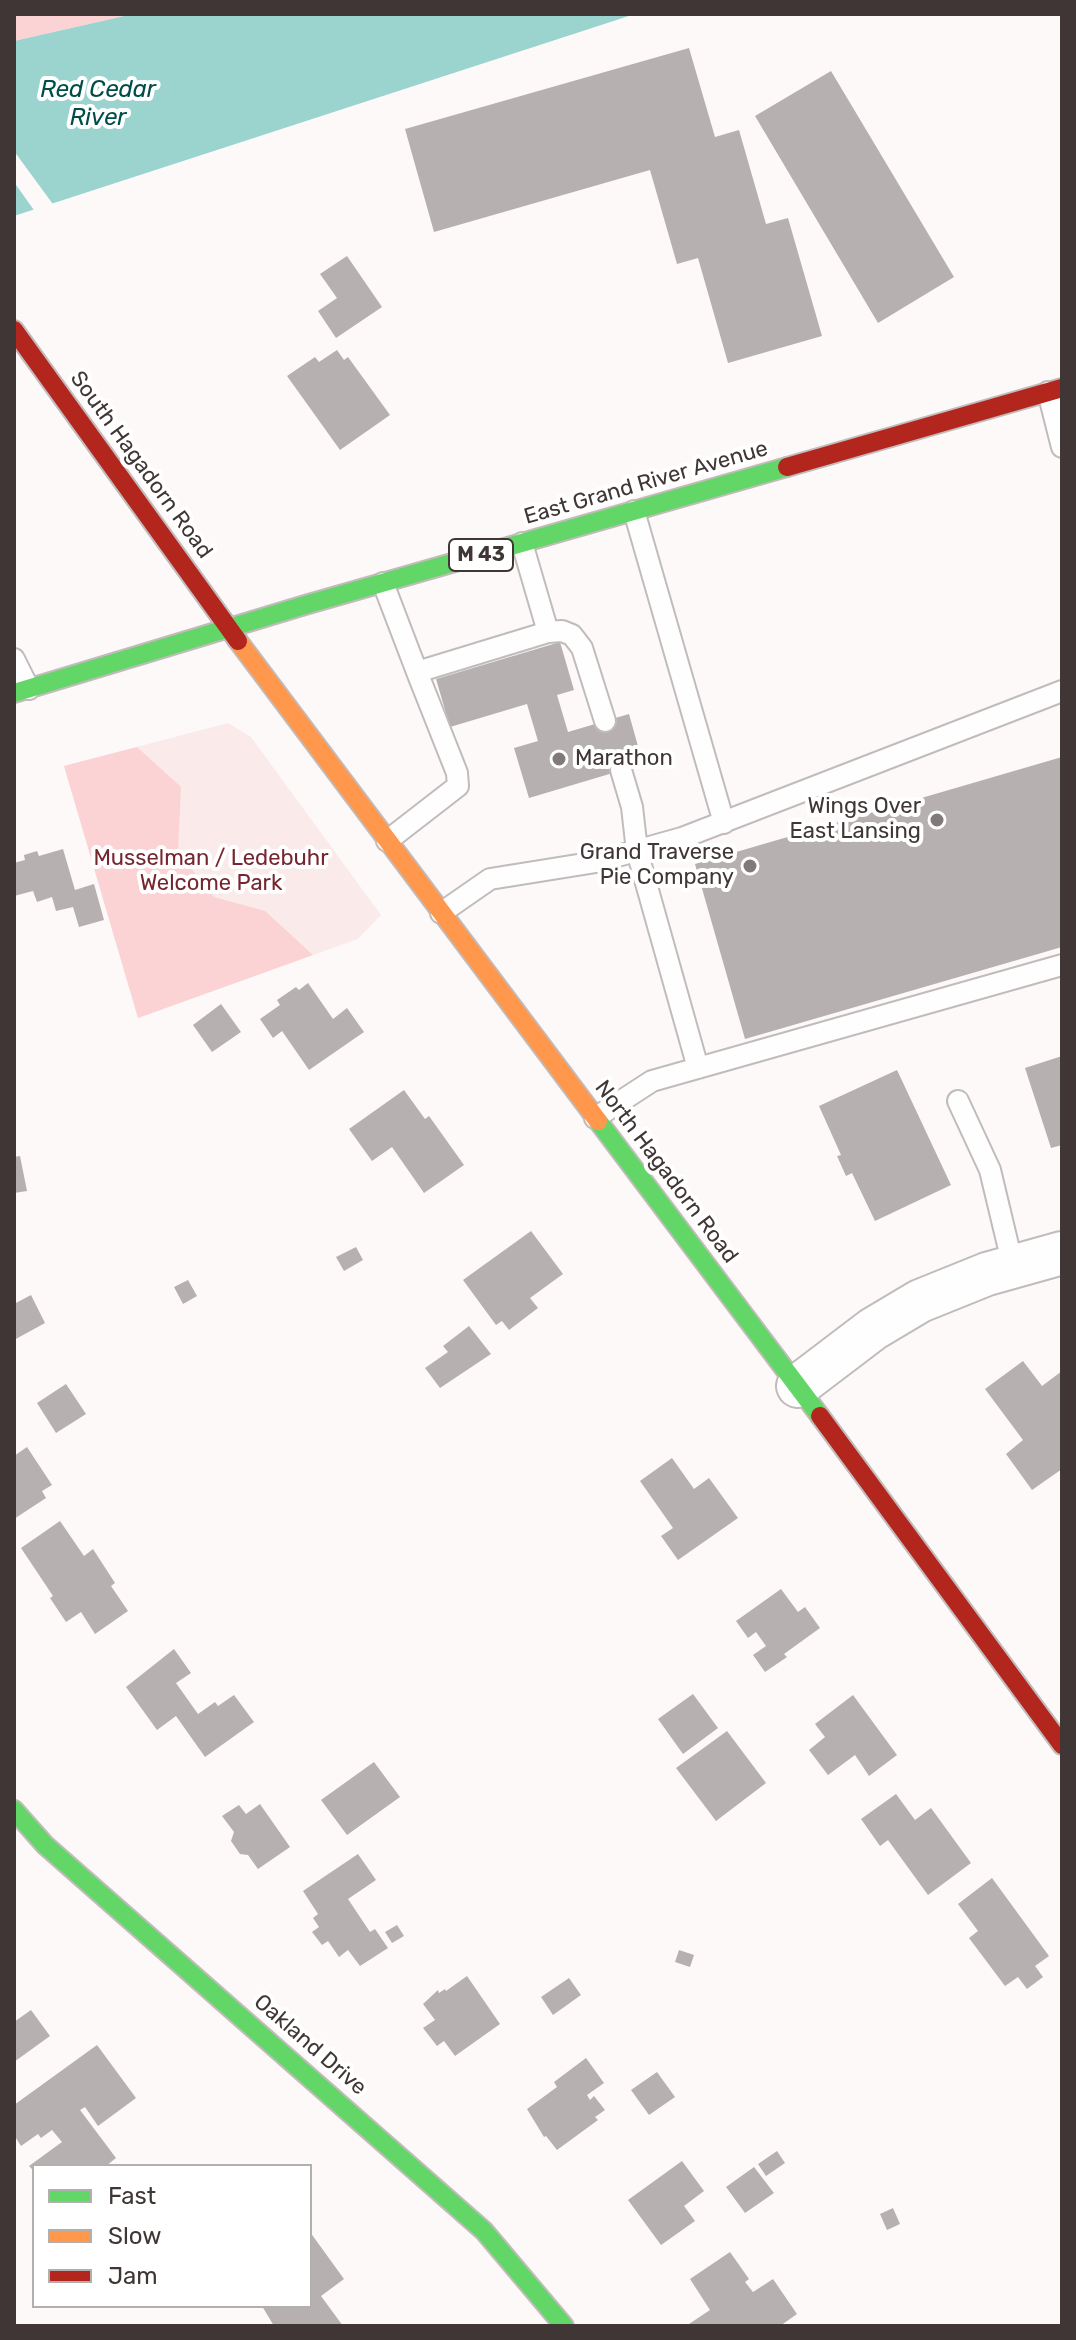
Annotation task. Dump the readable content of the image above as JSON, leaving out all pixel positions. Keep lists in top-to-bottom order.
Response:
{
  "streets": {
    "street": [
      "South Hagadorn Road",
      "East Grand River Avenue",
      "M 43",
      "North Hagadorn Road",
      "Oakland Drive"
    ]
  },
  "crossings": [
    ["South Hagadorn Road", "East Grand River Avenue"],
    ["South Hagadorn Road", "North Hagadorn Road"],
    ["East Grand River Avenue", "North Hagadorn Road"]
  ],
  "water": ["Red Cedar River"],
  "parks": ["Musselman / Ledebuhr Welcome Park"],
  "places": ["Marathon", "Wings Over East Lansing", "Grand Traverse Pie Company"],
  "legend": ["Fast", "Slow", "Jam"]
}
